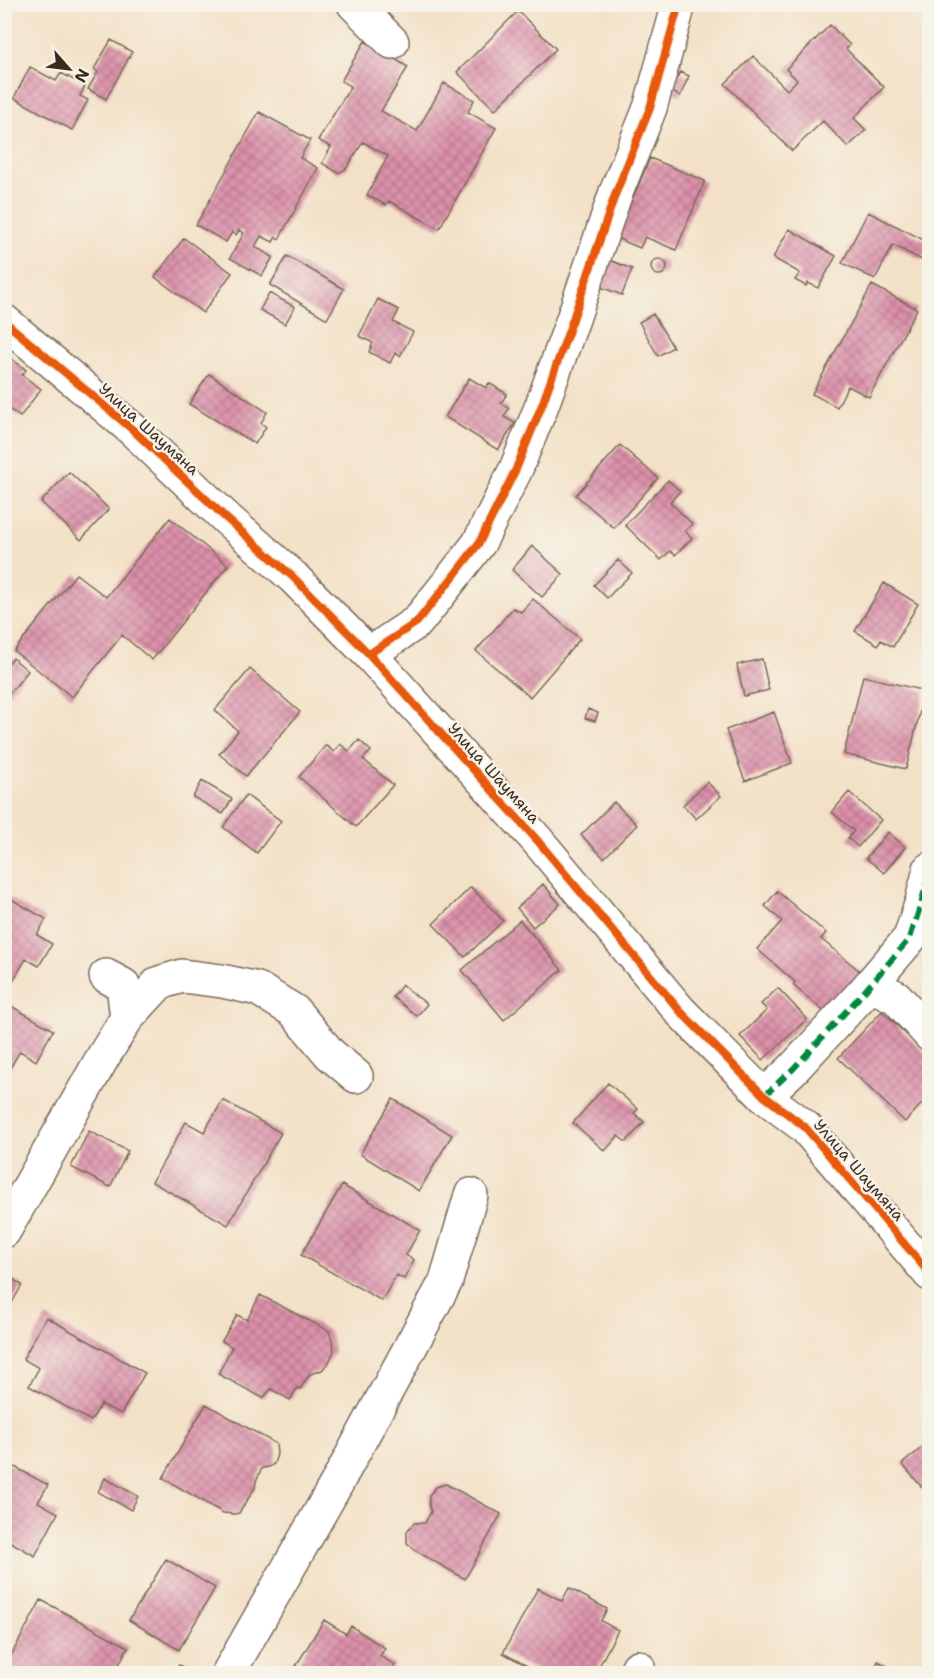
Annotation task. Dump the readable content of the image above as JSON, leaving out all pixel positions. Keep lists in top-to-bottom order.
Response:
{
  "streets": {
    "street": ["Улица Шаумяна"]
  },
  "north": "bottom right"
}
